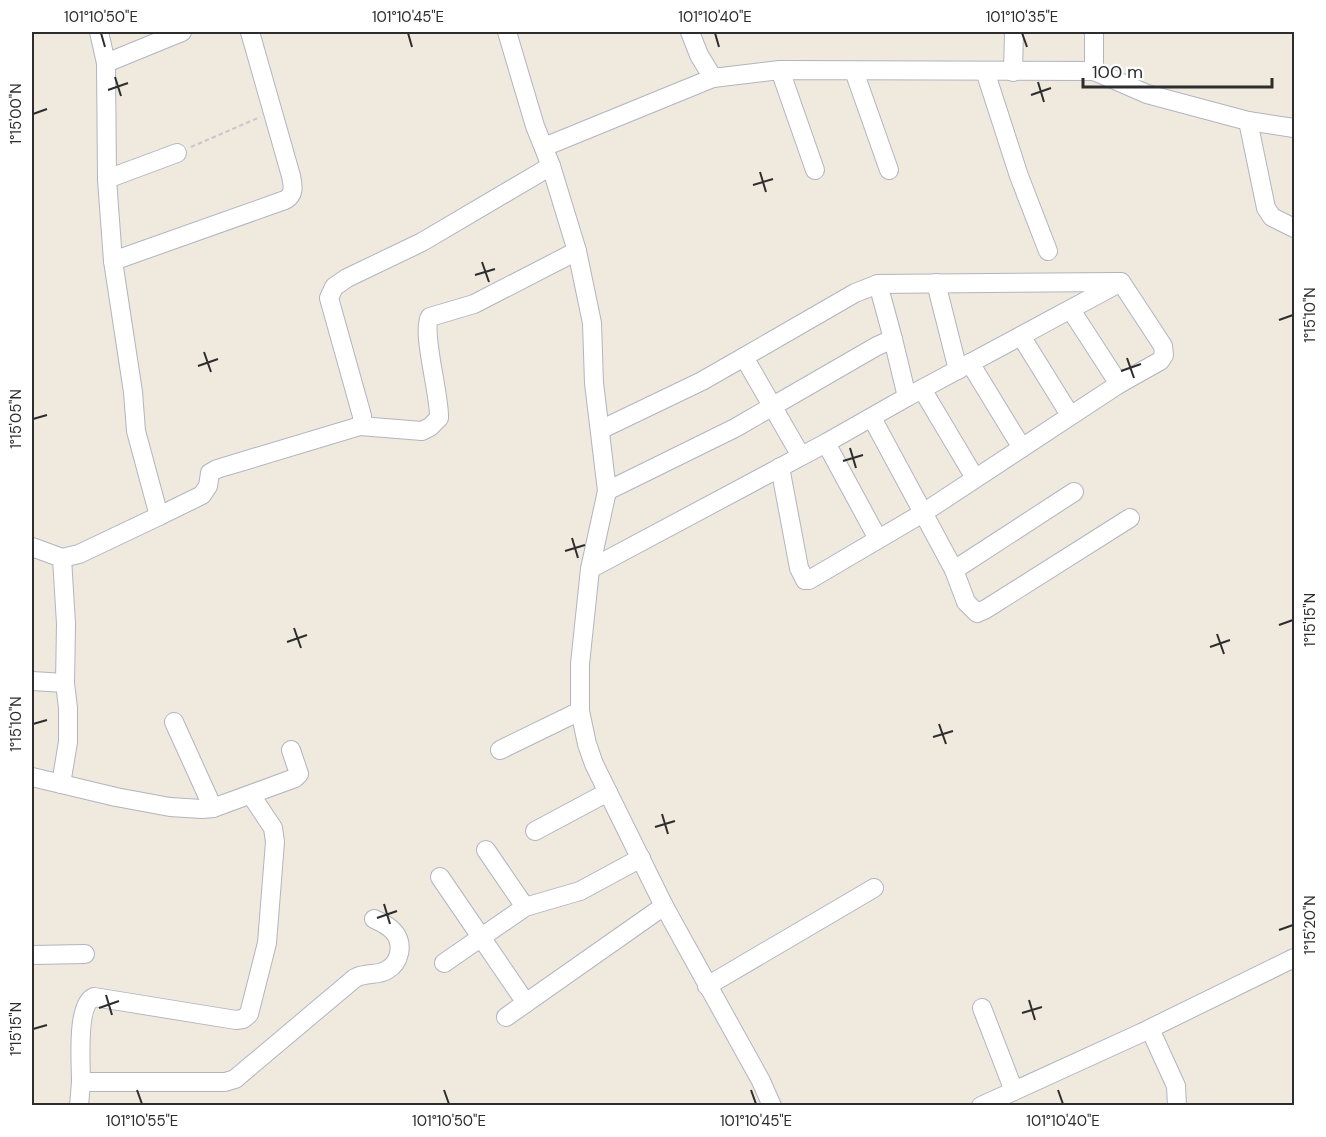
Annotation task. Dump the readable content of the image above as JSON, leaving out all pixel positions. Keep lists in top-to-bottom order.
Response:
{
  "scale_bar": "100 m",
  "coordinates": [
    "101°10'50\"E",
    "101°10'45\"E",
    "101°10'40\"E",
    "101°10'35\"E",
    "1°15'00\"N",
    "1°15'10\"N",
    "1°15'05\"N",
    "1°15'15\"N",
    "1°15'20\"N",
    "101°10'55\"E"
  ]
}
